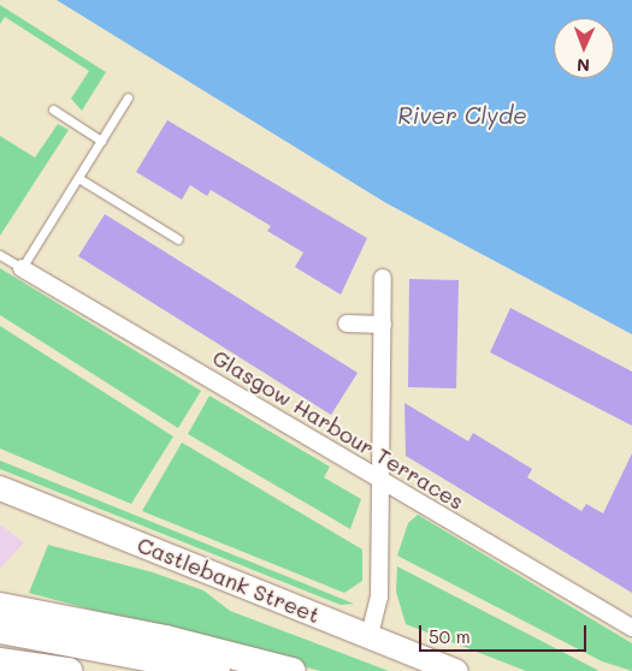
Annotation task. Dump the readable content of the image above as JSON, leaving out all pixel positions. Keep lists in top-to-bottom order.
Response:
{
  "streets": {
    "street": ["Glasgow Harbour Terraces", "Castlebank Street"]
  },
  "water": ["River Clyde"],
  "scale_bar": "50 m",
  "north": "bottom"
}
